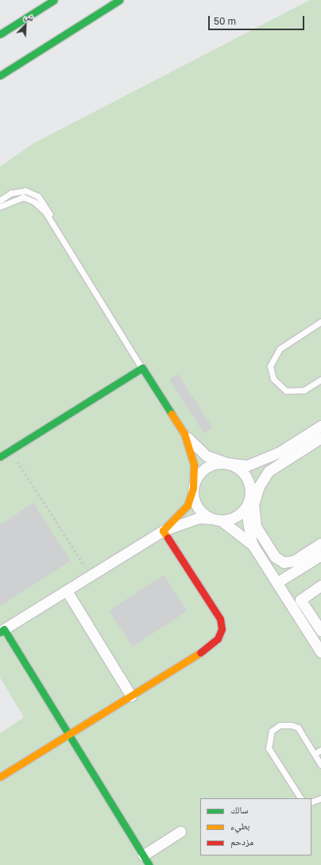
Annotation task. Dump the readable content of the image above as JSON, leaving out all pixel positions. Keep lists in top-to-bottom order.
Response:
{
  "legend": ["سالك", "بطيء", "مزدحم"],
  "scale_bar": "50 m",
  "north": "top right"
}
